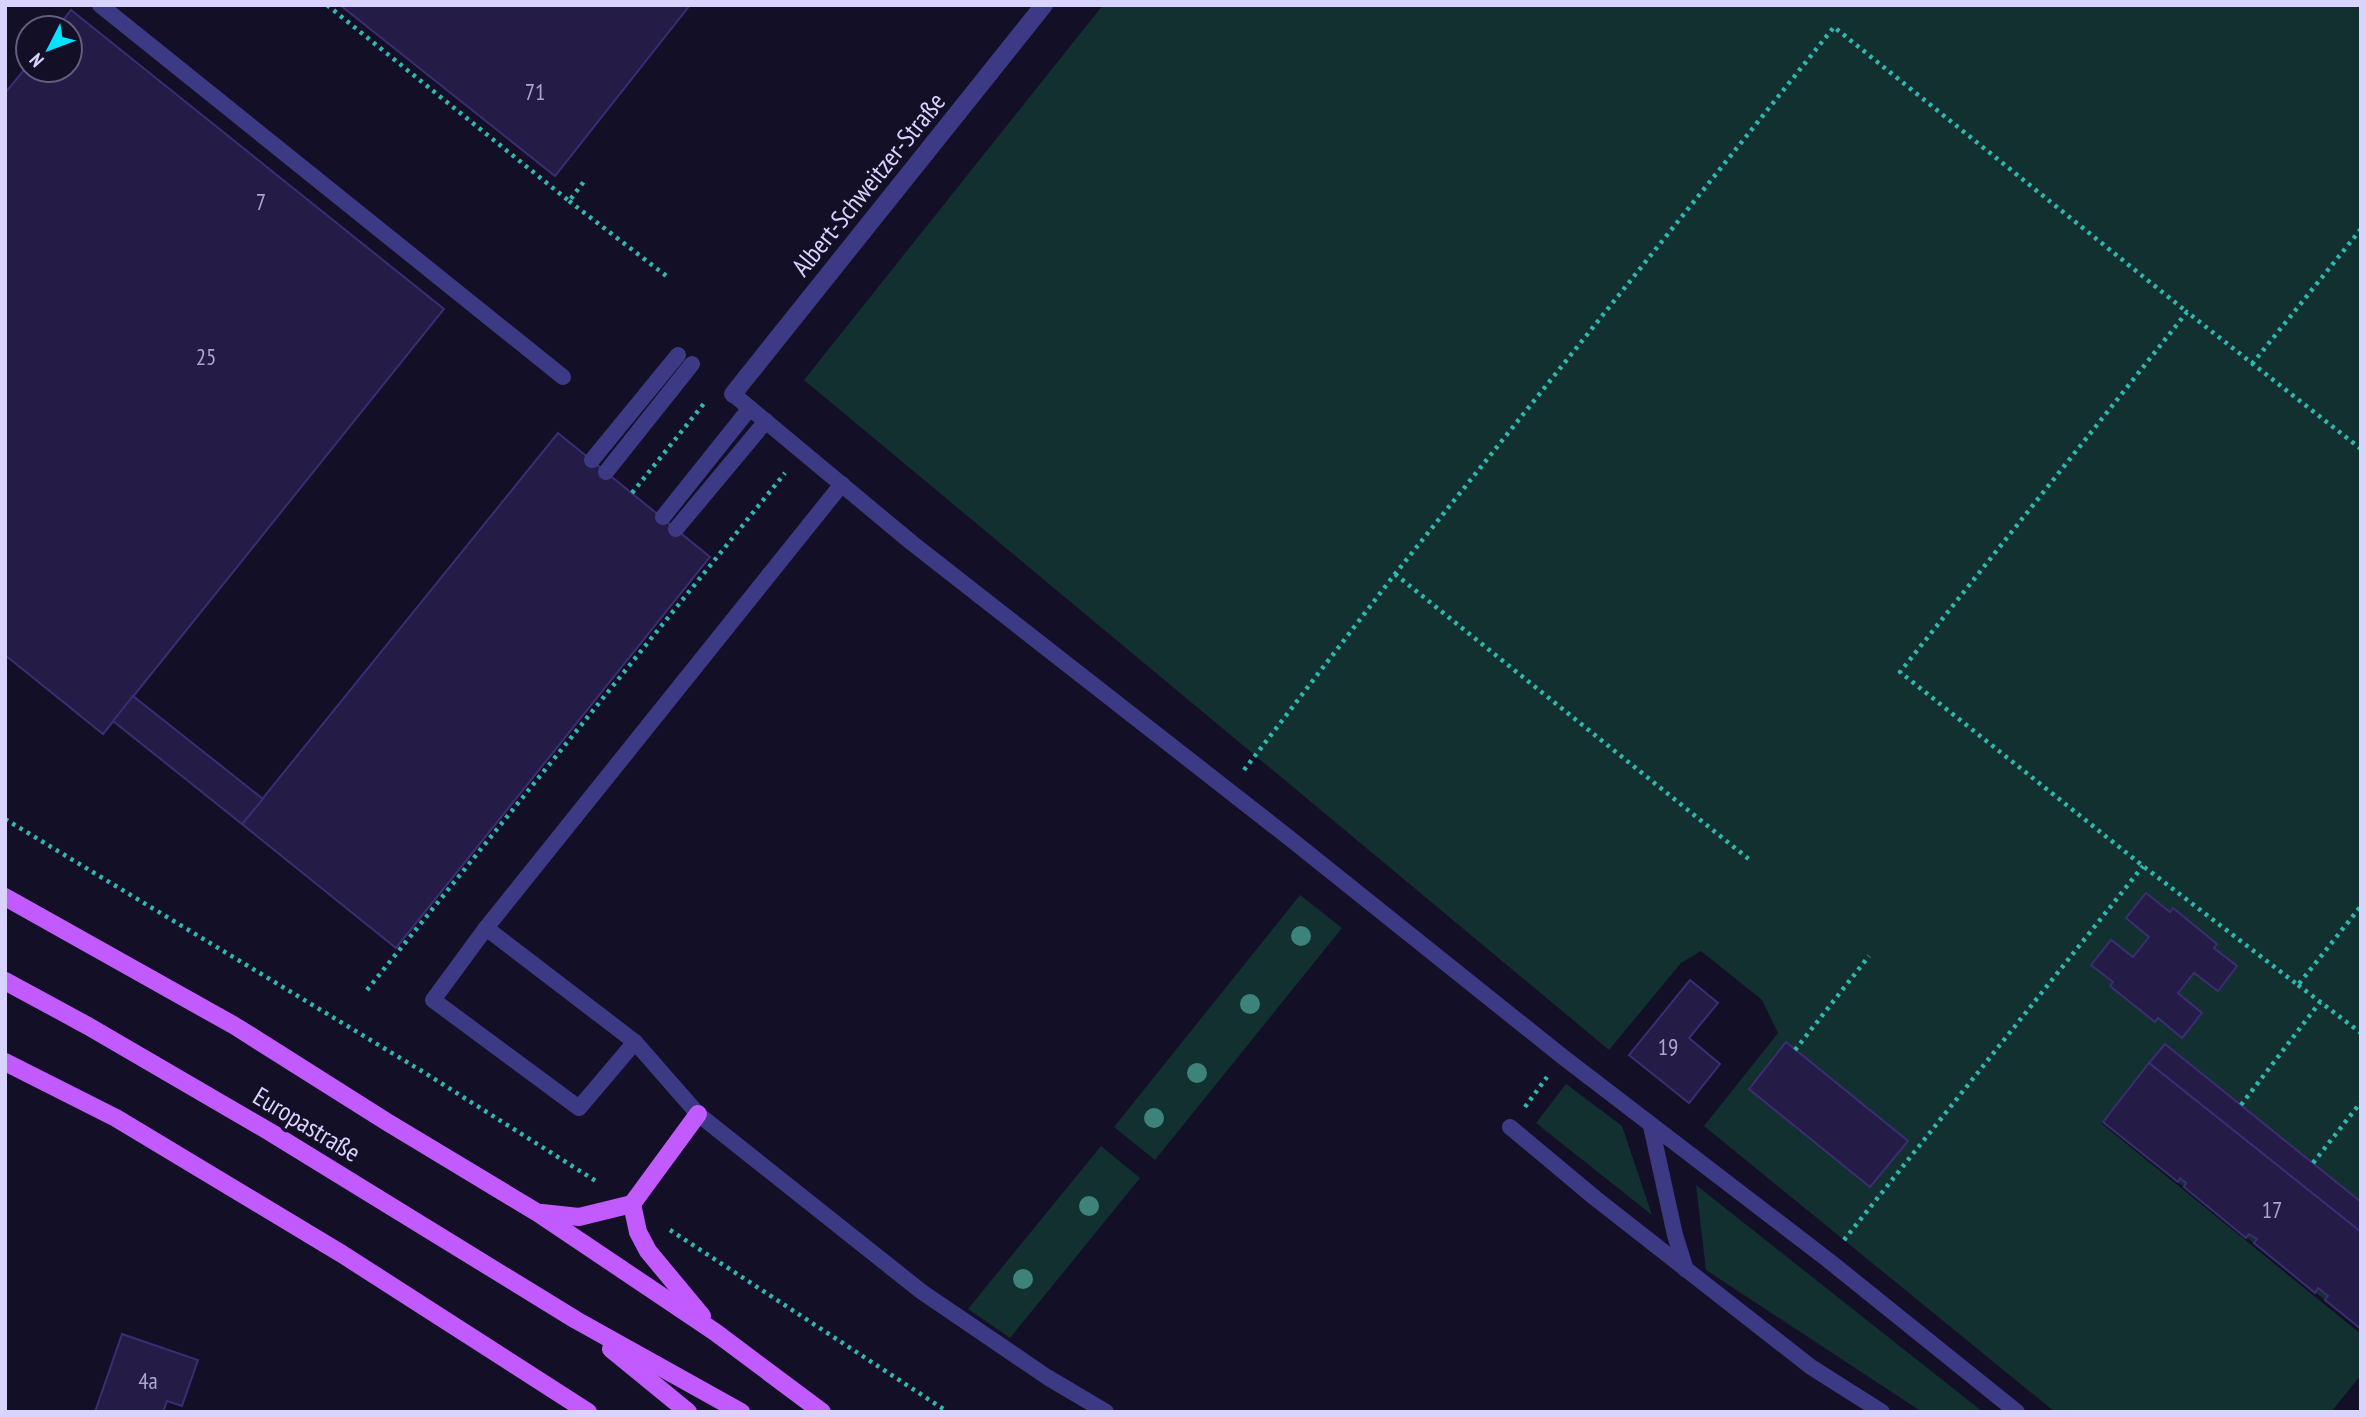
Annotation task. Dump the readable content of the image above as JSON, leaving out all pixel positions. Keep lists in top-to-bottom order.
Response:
{
  "streets": {
    "main road": ["Europastraße"],
    "street": ["Albert-Schweitzer-Straße"]
  },
  "house_numbers": [
    "71",
    "7",
    "25",
    "19",
    "17",
    "4a"
  ],
  "north": "bottom left"
}
